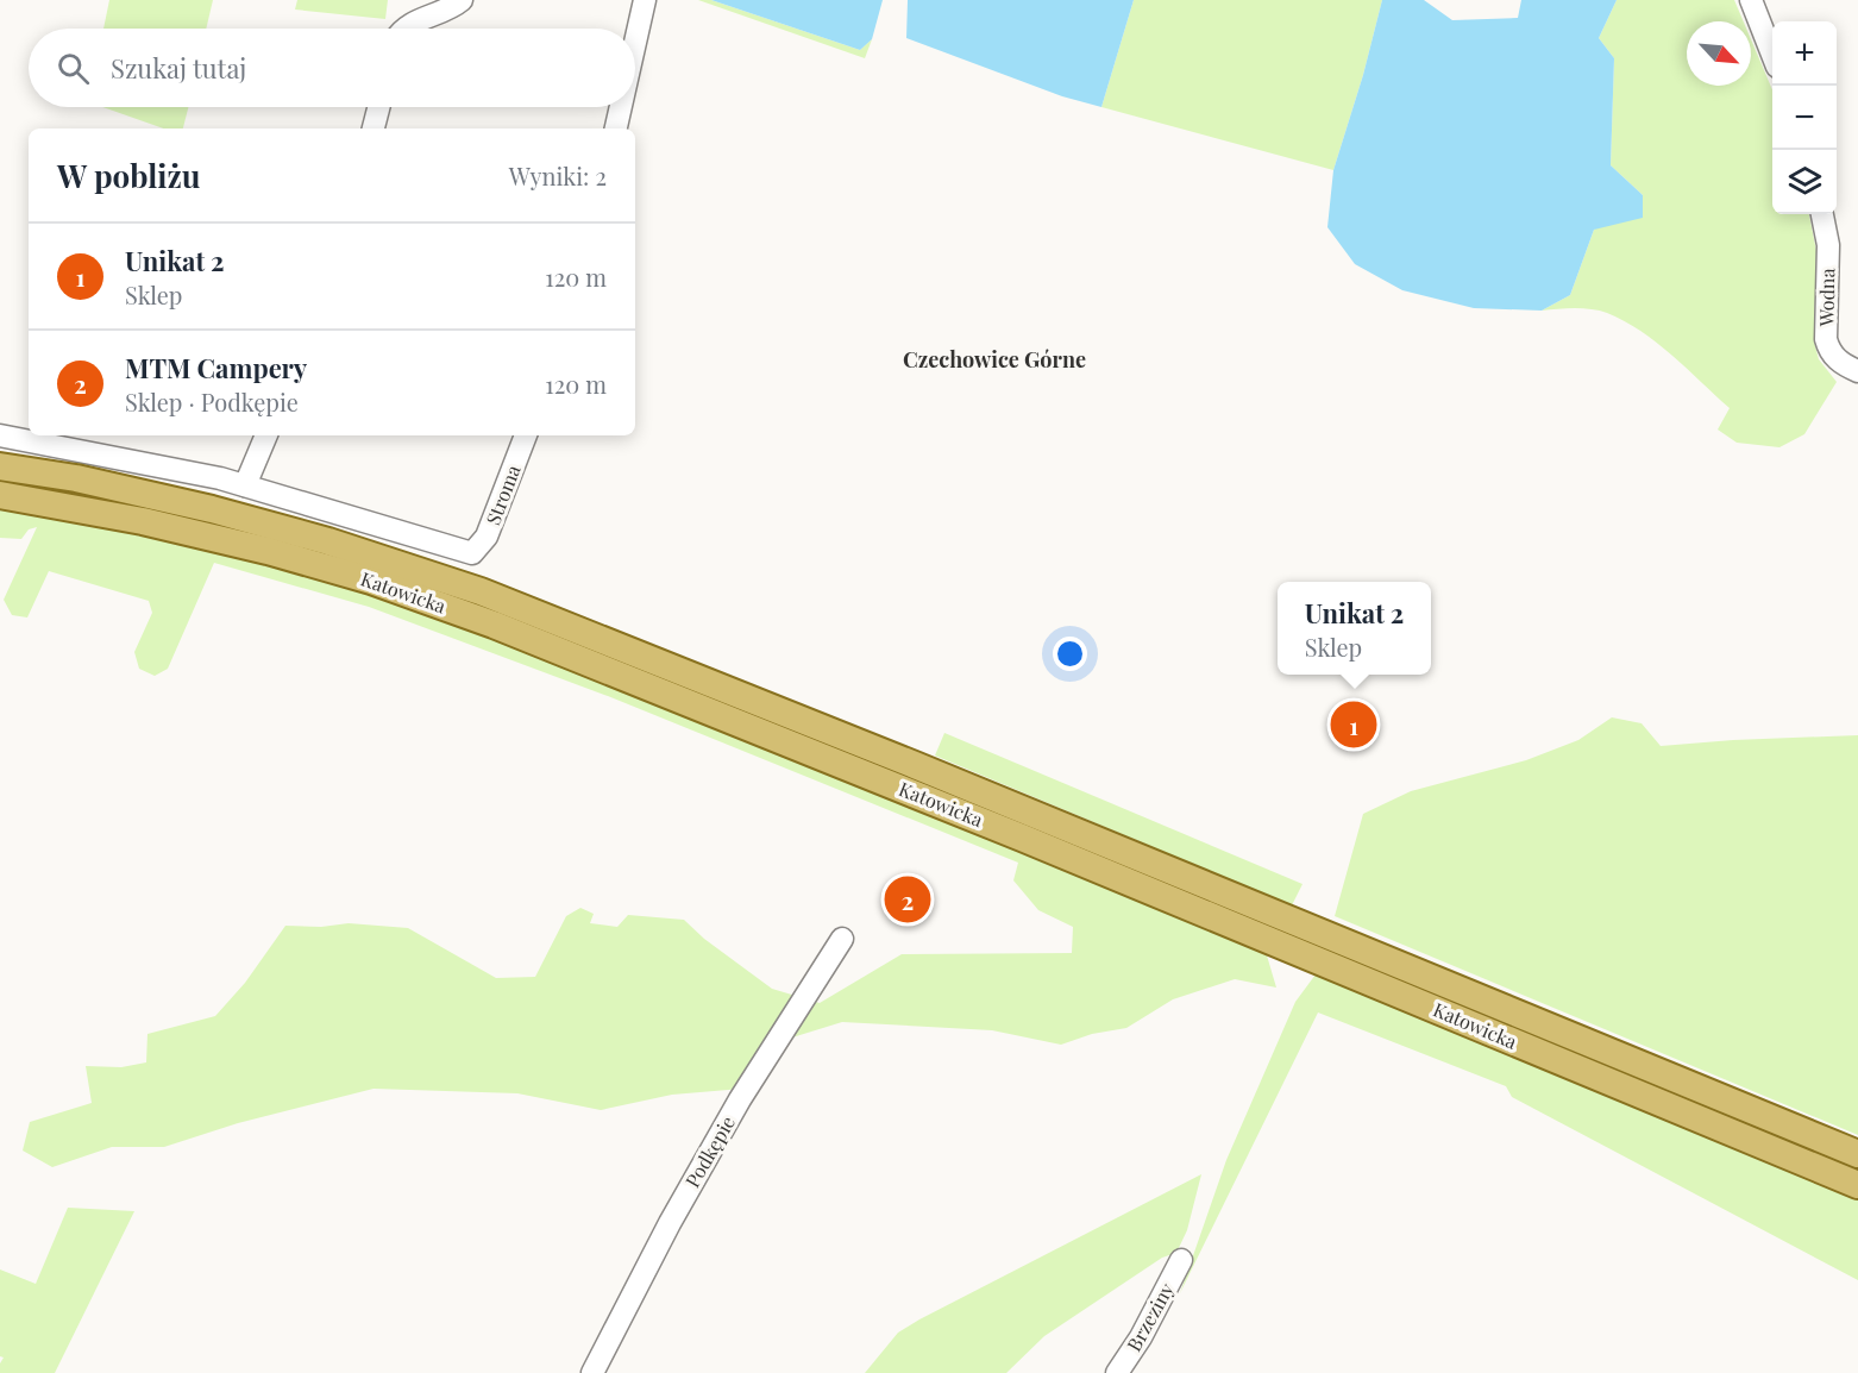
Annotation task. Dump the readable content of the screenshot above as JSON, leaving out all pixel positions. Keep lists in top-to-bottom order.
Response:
{
  "streets": {
    "main road": ["Katowicka"],
    "street": [
      "Wodna",
      "Stroma",
      "Podkępie",
      "Brzeziny"
    ]
  },
  "districts": ["Czechowice Górne"],
  "north": "bottom right",
  "page": {
    "map_buttons": ["+", "−"],
    "search": "Szukaj tutaj",
    "heading": ["W pobliżu", "Wyniki: 2"],
    "list": [
      {
        "mark": "1",
        "name": "Unikat 2",
        "note": "Sklep",
        "value": "120 m"
      },
      {
        "mark": "2",
        "name": "MTM Campery",
        "note": "Sklep · Podkępie",
        "value": "120 m"
      }
    ],
    "popup": ["Unikat 2", "Sklep"],
    "pins": ["1", "2"]
  }
}
